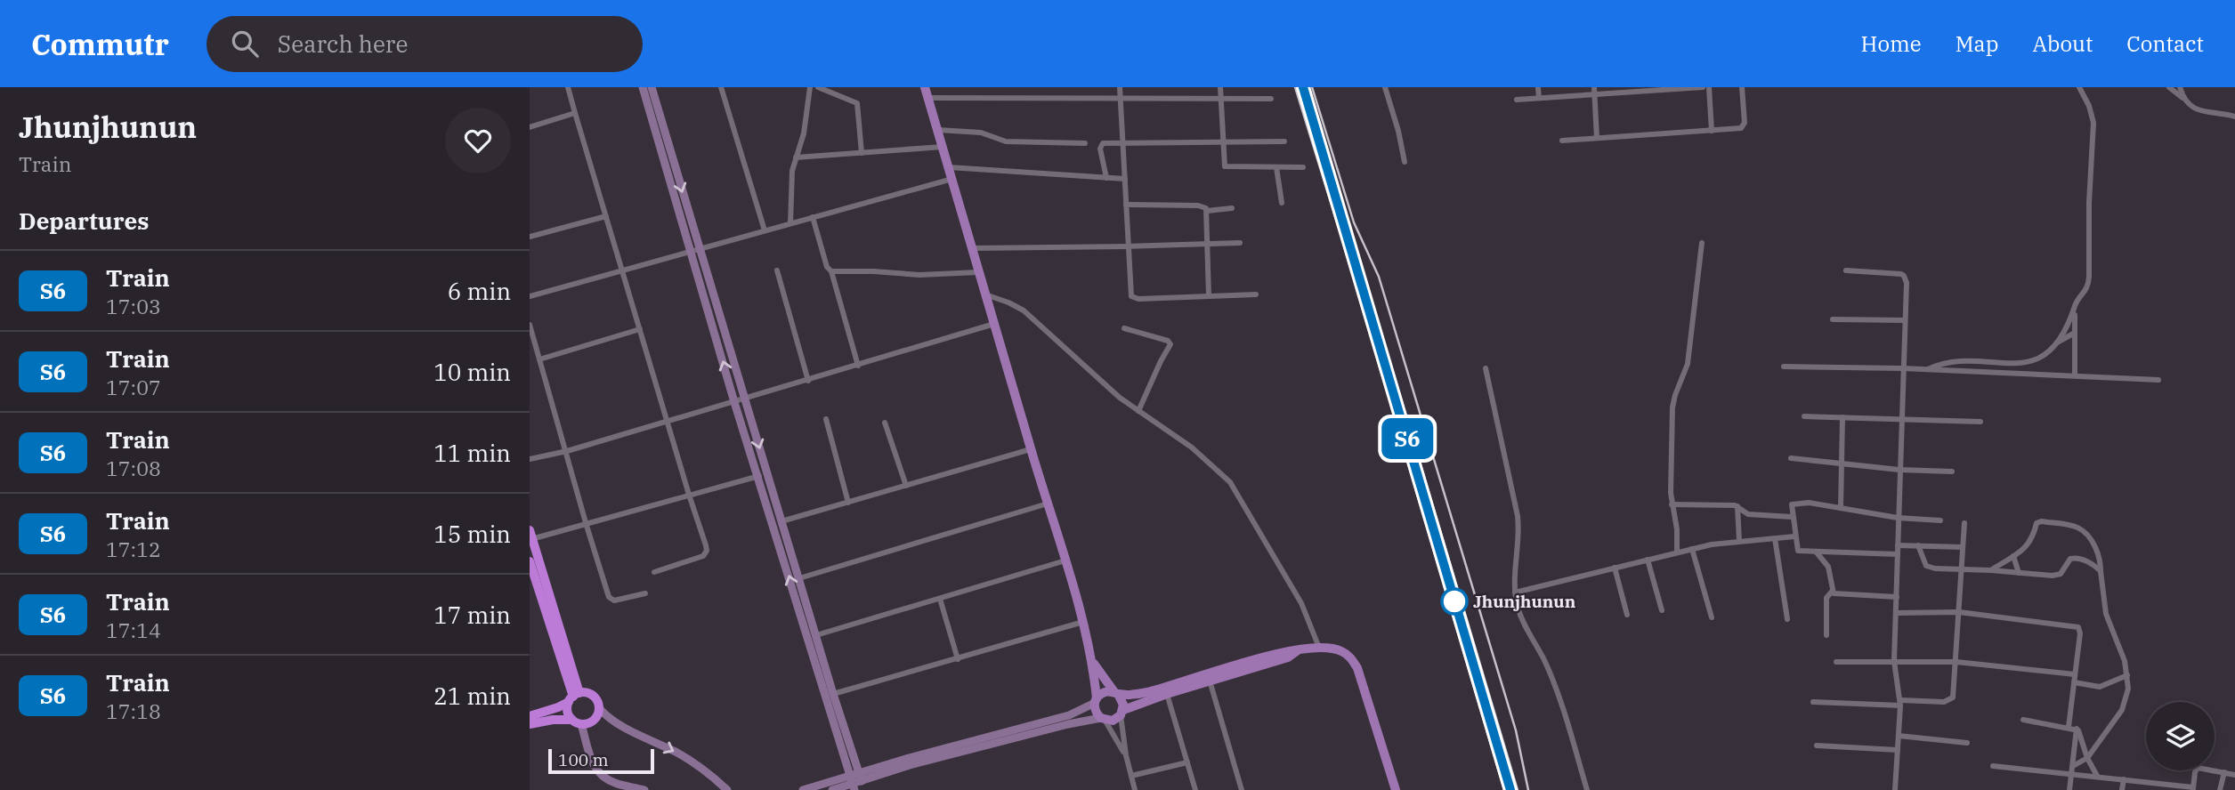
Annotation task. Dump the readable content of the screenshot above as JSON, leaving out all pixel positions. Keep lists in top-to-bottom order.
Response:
{
  "places": ["Jhunjhunun"],
  "scale_bar": "100 m",
  "page": {
    "header": "Commutr",
    "search": "Search here",
    "nav": [
      "Home",
      "Map",
      "About",
      "Contact"
    ],
    "heading": [
      ["Jhunjhunun", "Train"],
      "Departures"
    ],
    "on_map": "S6",
    "list": [
      {
        "mark": "S6",
        "name": "Train",
        "note": "17:03",
        "value": "6 min"
      },
      {
        "mark": "S6",
        "name": "Train",
        "note": "17:07",
        "value": "10 min"
      },
      {
        "mark": "S6",
        "name": "Train",
        "note": "17:08",
        "value": "11 min"
      },
      {
        "mark": "S6",
        "name": "Train",
        "note": "17:12",
        "value": "15 min"
      },
      {
        "mark": "S6",
        "name": "Train",
        "note": "17:14",
        "value": "17 min"
      },
      {
        "mark": "S6",
        "name": "Train",
        "note": "17:18",
        "value": "21 min"
      }
    ],
    "scale": "100 m"
  }
}
